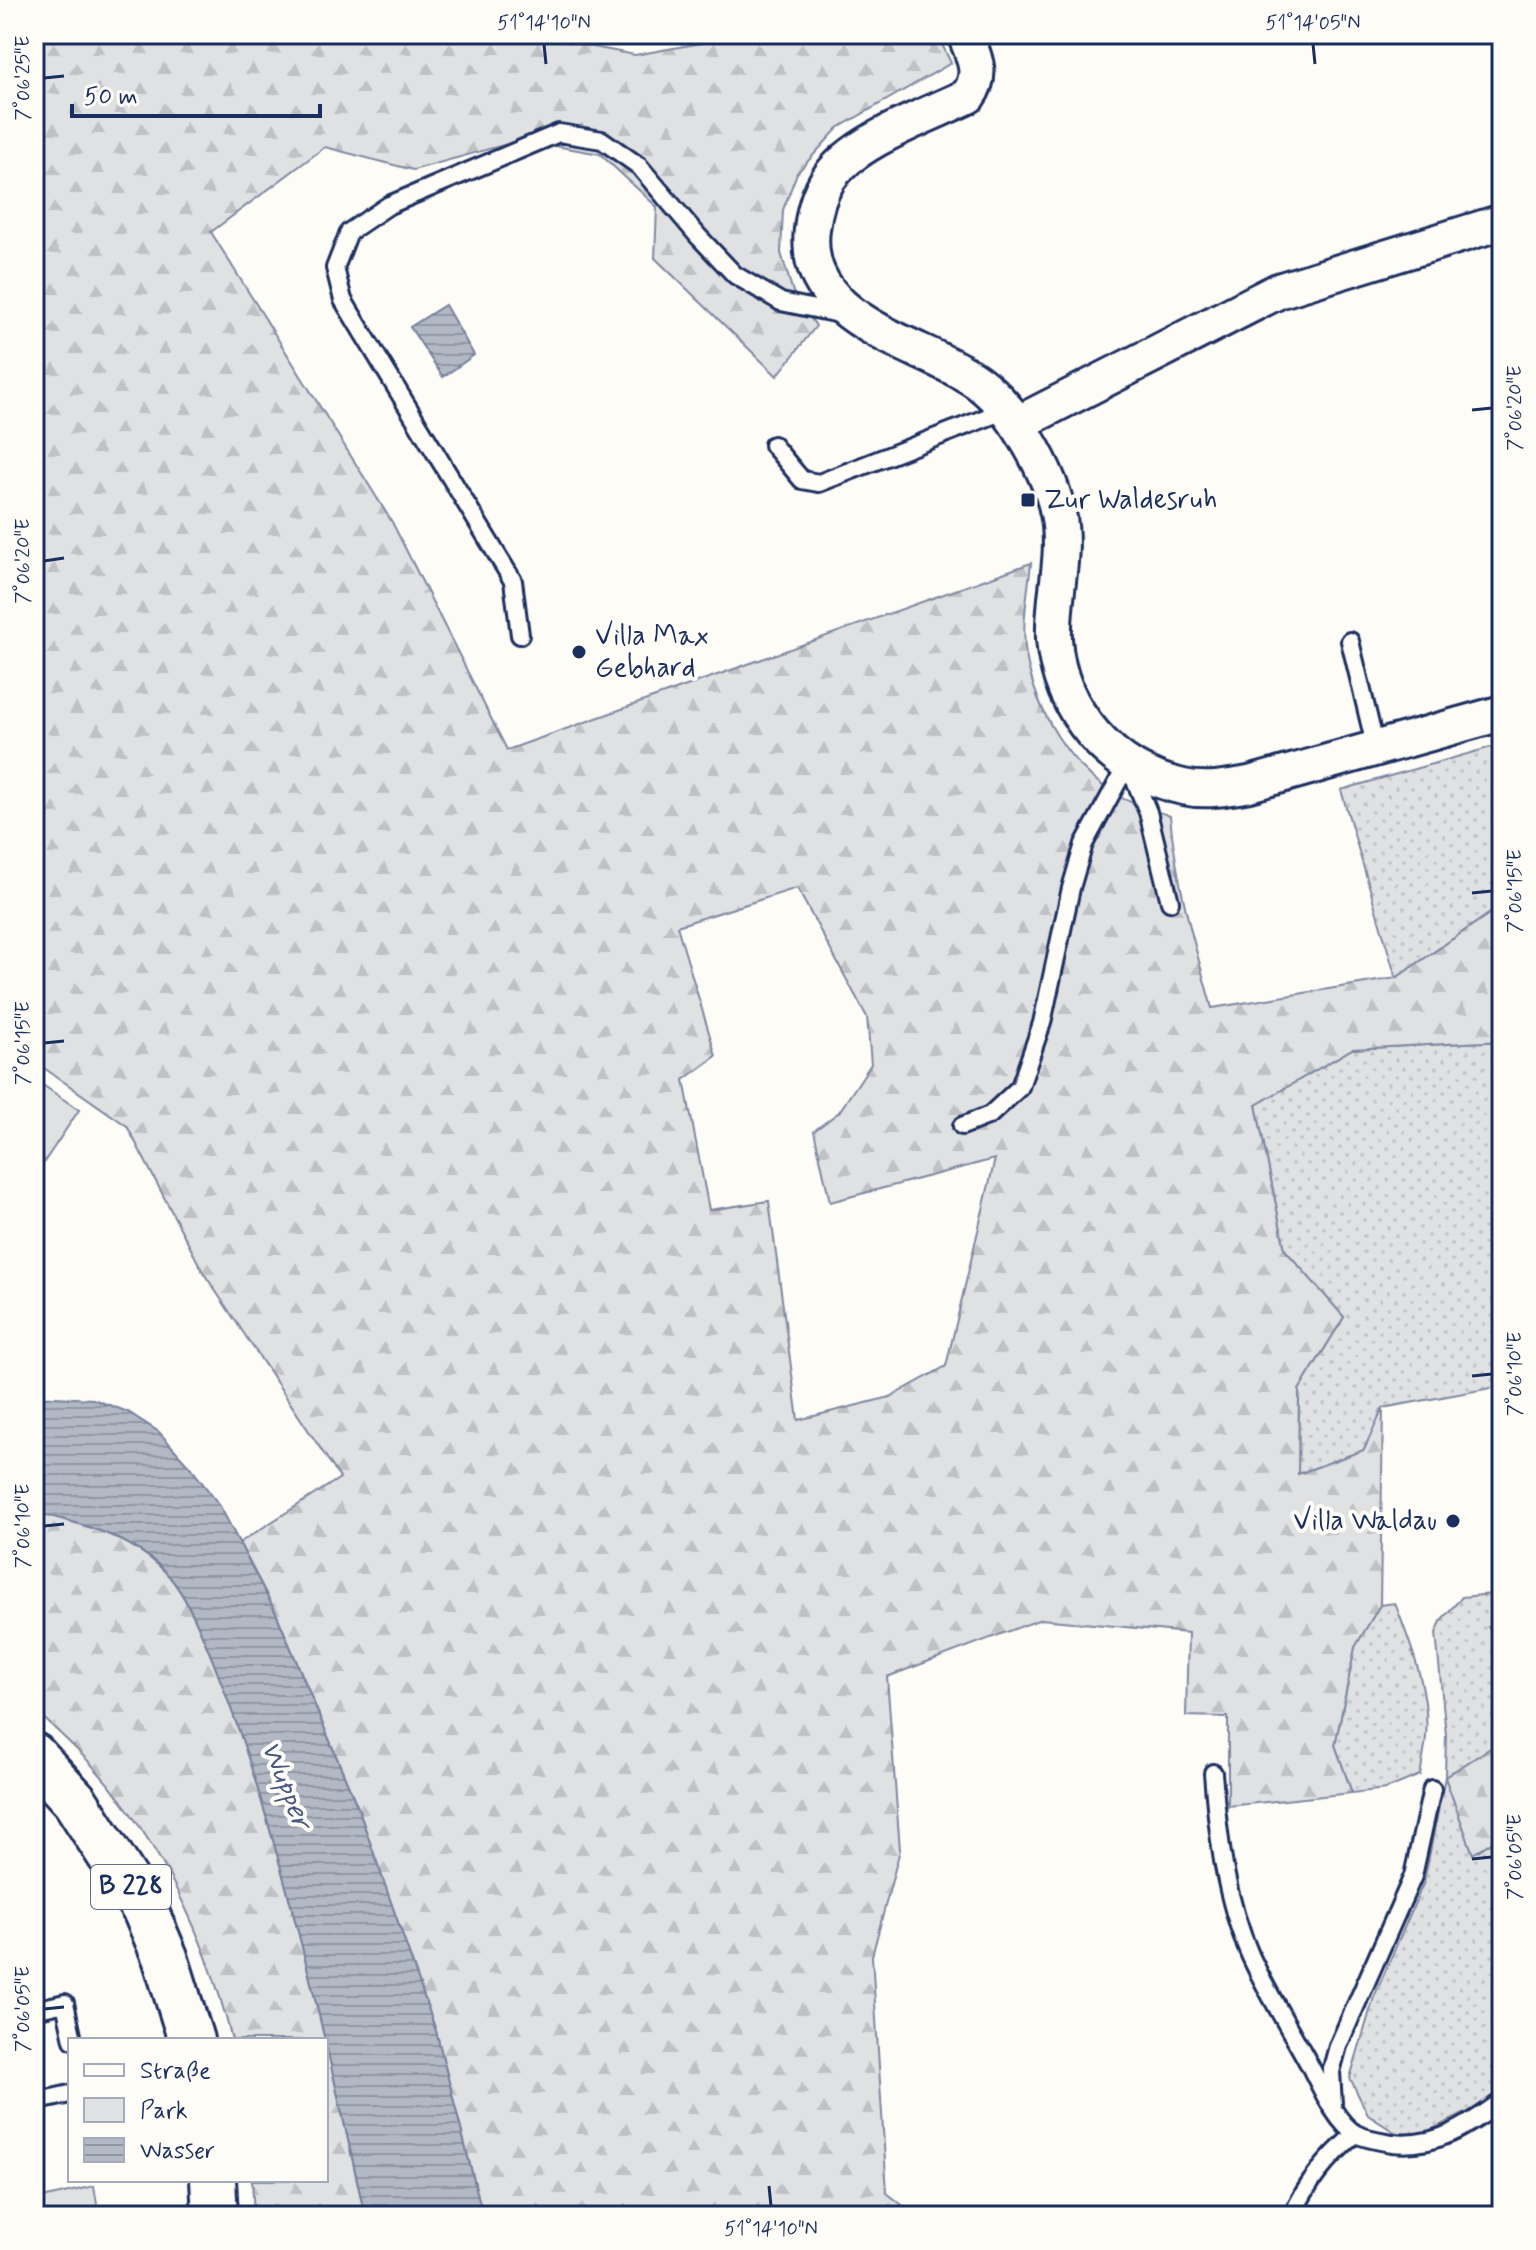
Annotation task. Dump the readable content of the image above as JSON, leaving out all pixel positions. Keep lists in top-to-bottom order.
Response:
{
  "streets": {
    "main road": ["B 228"]
  },
  "water": ["Wupper"],
  "places": {
    "transit": ["Zur Waldesruh"],
    "other": ["Villa Max Gebhard", "Villa Waldau"]
  },
  "legend": ["Straße", "Park", "Wasser"],
  "scale_bar": "50 m",
  "coordinates": [
    "51°14'10\"N",
    "51°14'05\"N",
    "7°06'25\"E",
    "7°06'20\"E",
    "7°06'15\"E",
    "7°06'10\"E",
    "7°06'05\"E"
  ]
}
